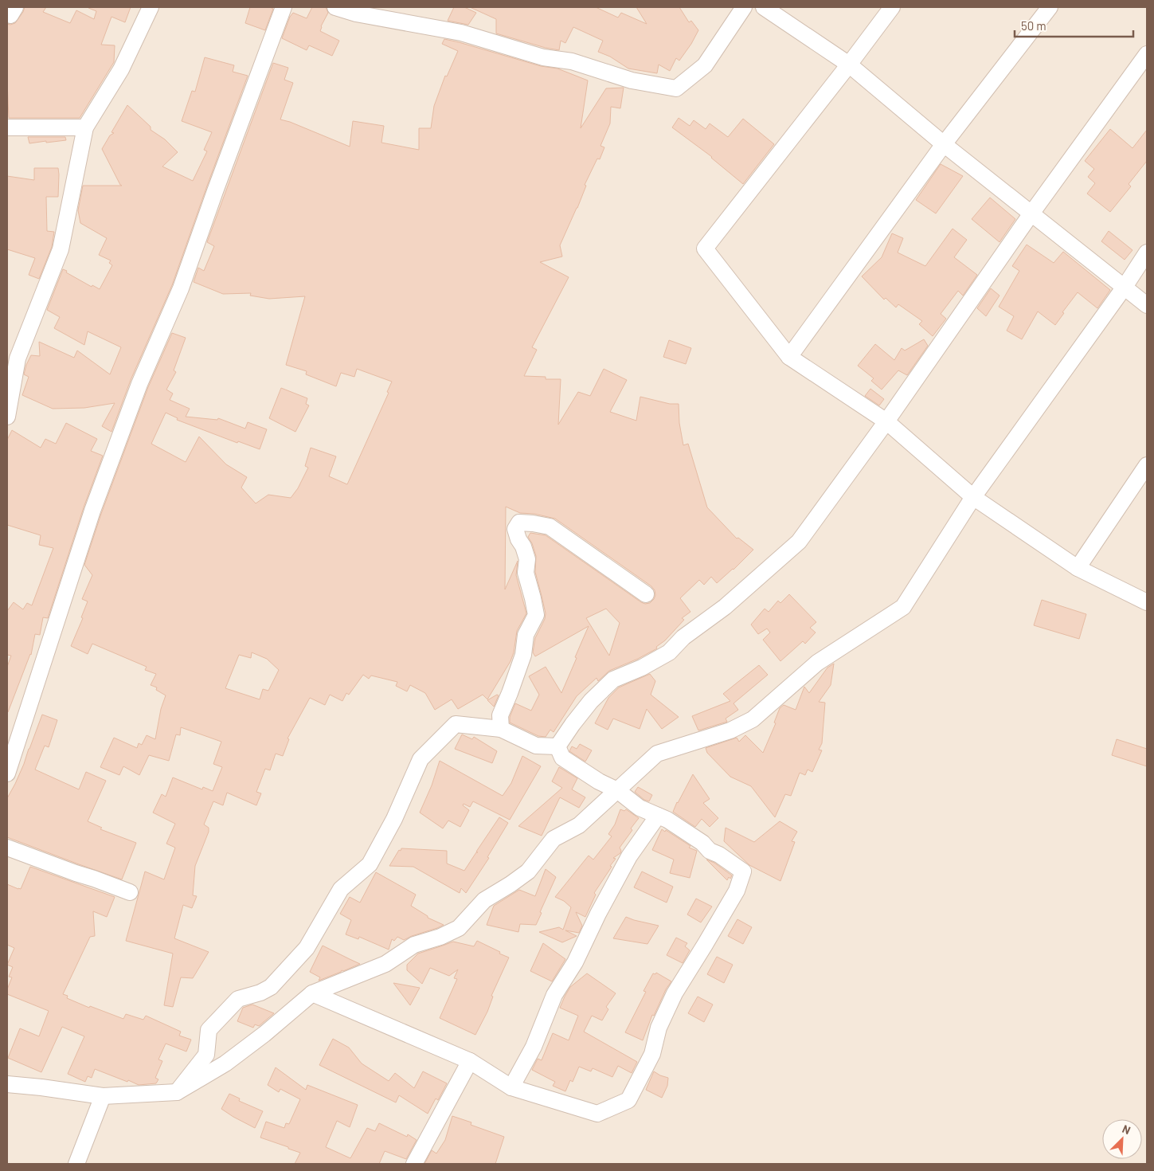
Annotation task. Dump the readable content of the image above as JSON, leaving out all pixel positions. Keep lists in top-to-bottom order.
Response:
{
  "scale_bar": "50 m",
  "north": "top right"
}
